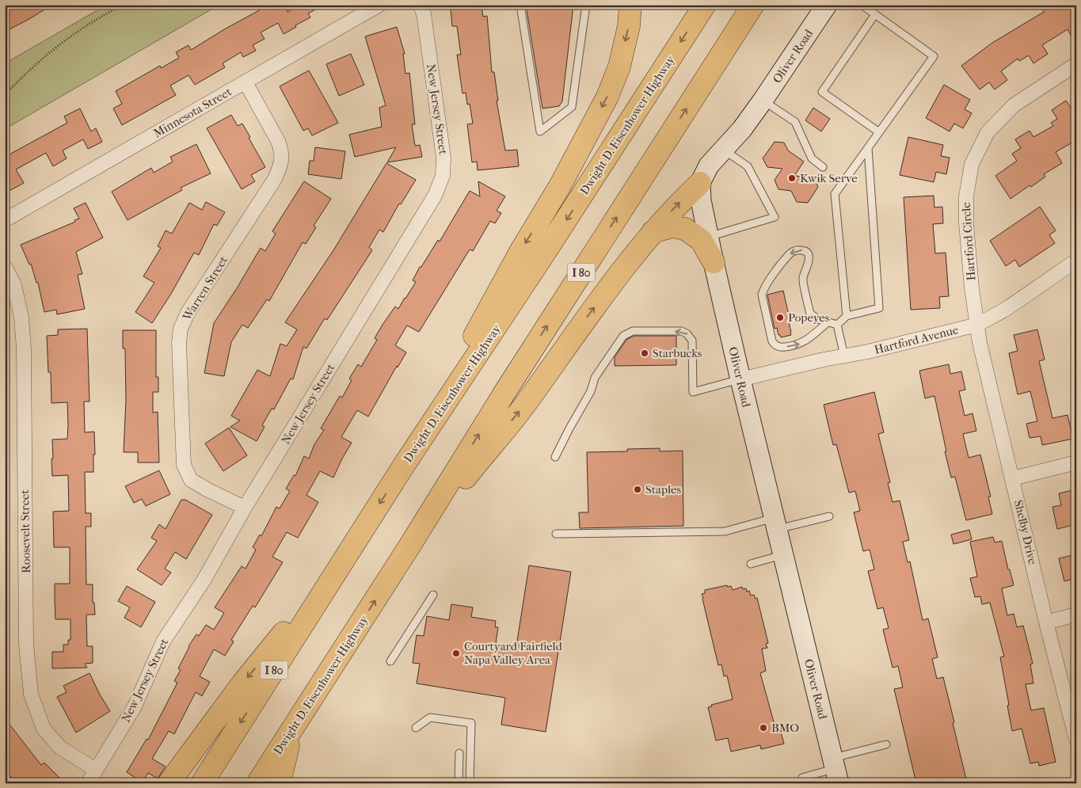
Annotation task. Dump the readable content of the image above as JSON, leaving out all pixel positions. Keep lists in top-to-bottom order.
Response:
{
  "streets": {
    "highway": ["Dwight D. Eisenhower Highway", "I 80"],
    "street": [
      "Oliver Road",
      "New Jersey Street",
      "Minnesota Street",
      "Hartford Circle",
      "Warren Street",
      "Hartford Avenue",
      "Roosevelt Street",
      "Shelby Drive"
    ]
  },
  "crossings": [
    ["Oliver Road", "Hartford Avenue"],
    ["New Jersey Street", "Warren Street"],
    ["New Jersey Street", "Roosevelt Street"],
    ["Minnesota Street", "Warren Street"],
    ["Hartford Circle", "Hartford Avenue"],
    ["Hartford Circle", "Shelby Drive"],
    ["Hartford Avenue", "Shelby Drive"]
  ],
  "places": [
    "Kwik Serve",
    "Popeyes",
    "Starbucks",
    "Staples",
    "Courtyard Fairfield Napa Valley Area",
    "BMO"
  ]
}
